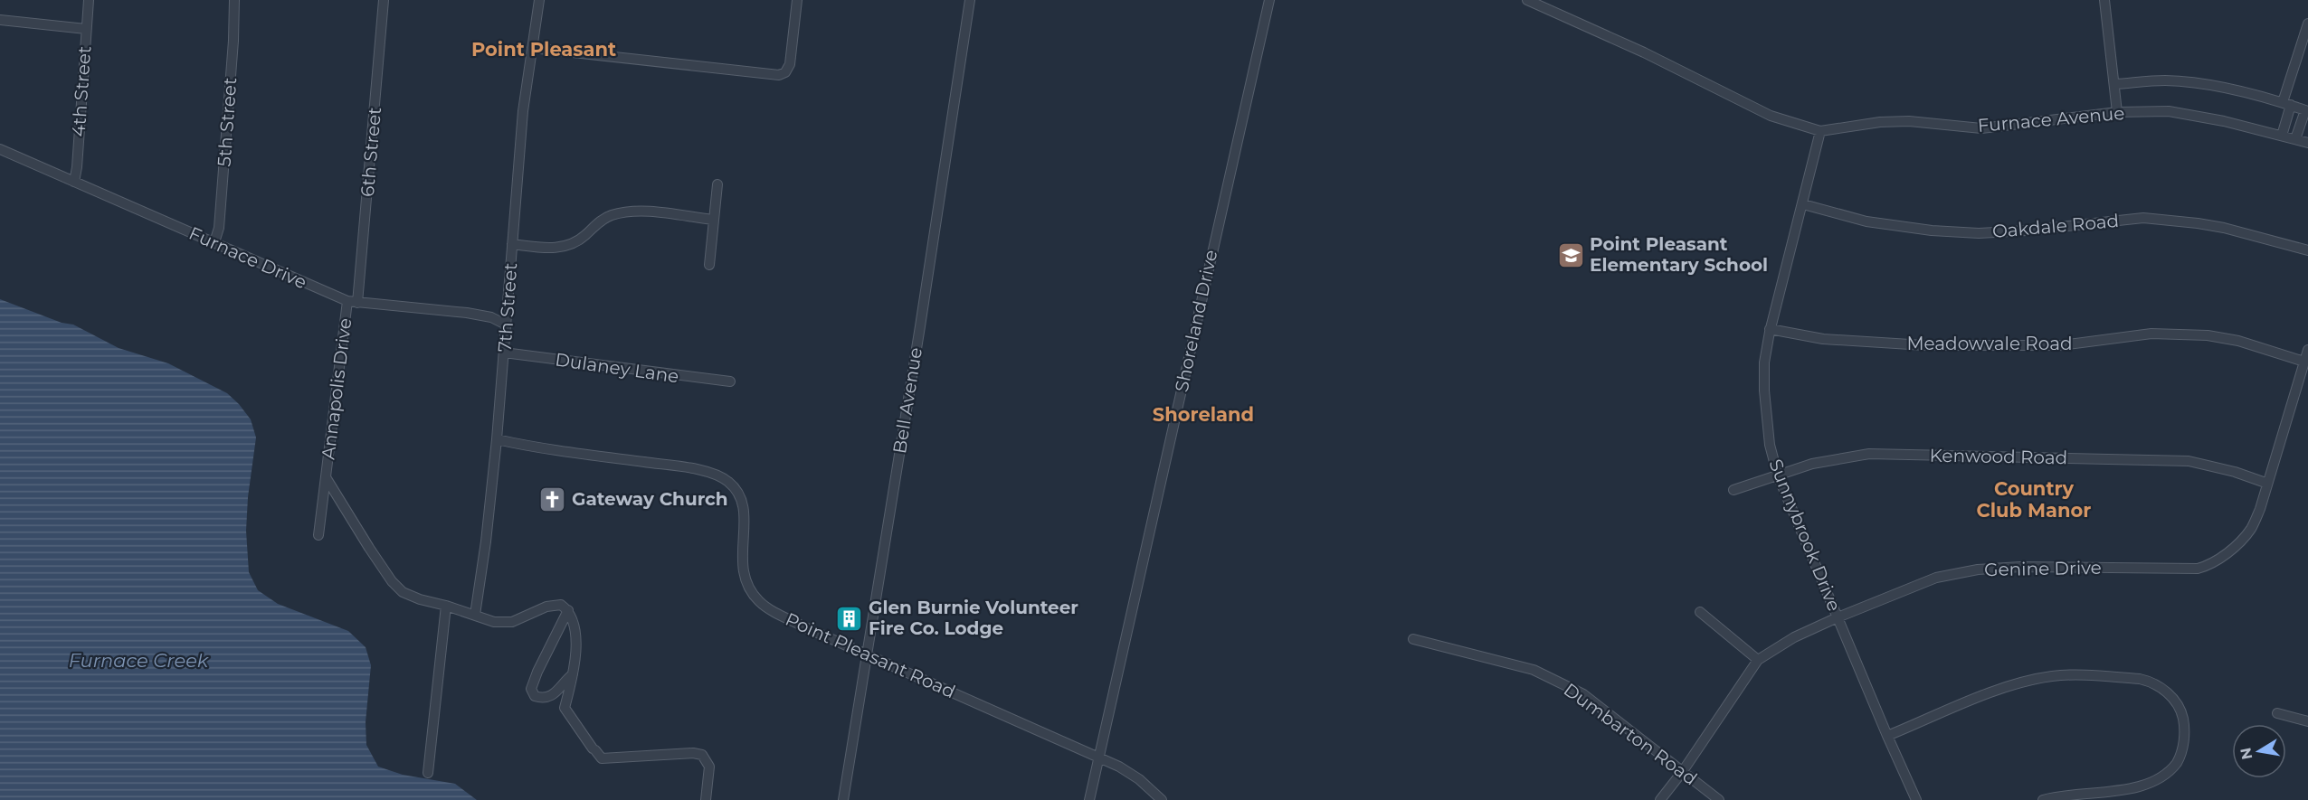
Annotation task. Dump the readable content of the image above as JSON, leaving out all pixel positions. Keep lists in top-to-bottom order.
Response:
{
  "streets": {
    "street": [
      "4th Street",
      "Furnace Avenue",
      "5th Street",
      "6th Street",
      "Oakdale Road",
      "Furnace Drive",
      "7th Street",
      "Shoreland Drive",
      "Meadowvale Road",
      "Dulaney Lane",
      "Annapolis Drive",
      "Bell Avenue",
      "Kenwood Road",
      "Sunnybrook Drive",
      "Genine Drive",
      "Point Pleasant Road",
      "Dumbarton Road"
    ]
  },
  "crossings": [
    ["4th Street", "Furnace Drive"],
    ["Furnace Avenue", "Sunnybrook Drive"],
    ["5th Street", "Furnace Drive"],
    ["6th Street", "Furnace Drive"],
    ["Oakdale Road", "Sunnybrook Drive"],
    ["Furnace Drive", "7th Street"],
    ["Furnace Drive", "Annapolis Drive"],
    ["7th Street", "Dulaney Lane"],
    ["7th Street", "Annapolis Drive"],
    ["7th Street", "Point Pleasant Road"],
    ["Shoreland Drive", "Point Pleasant Road"],
    ["Meadowvale Road", "Sunnybrook Drive"],
    ["Meadowvale Road", "Genine Drive"],
    ["Bell Avenue", "Point Pleasant Road"],
    ["Kenwood Road", "Sunnybrook Drive"],
    ["Kenwood Road", "Genine Drive"],
    ["Sunnybrook Drive", "Genine Drive"],
    ["Genine Drive", "Dumbarton Road"]
  ],
  "districts": ["Point Pleasant", "Shoreland", "Country Club Manor"],
  "water": ["Furnace Creek"],
  "places": {
    "school or university": ["Point Pleasant Elementary School"],
    "church": ["Gateway Church"],
    "building": ["Glen Burnie Volunteer Fire Co. Lodge"]
  },
  "north": "left"
}
